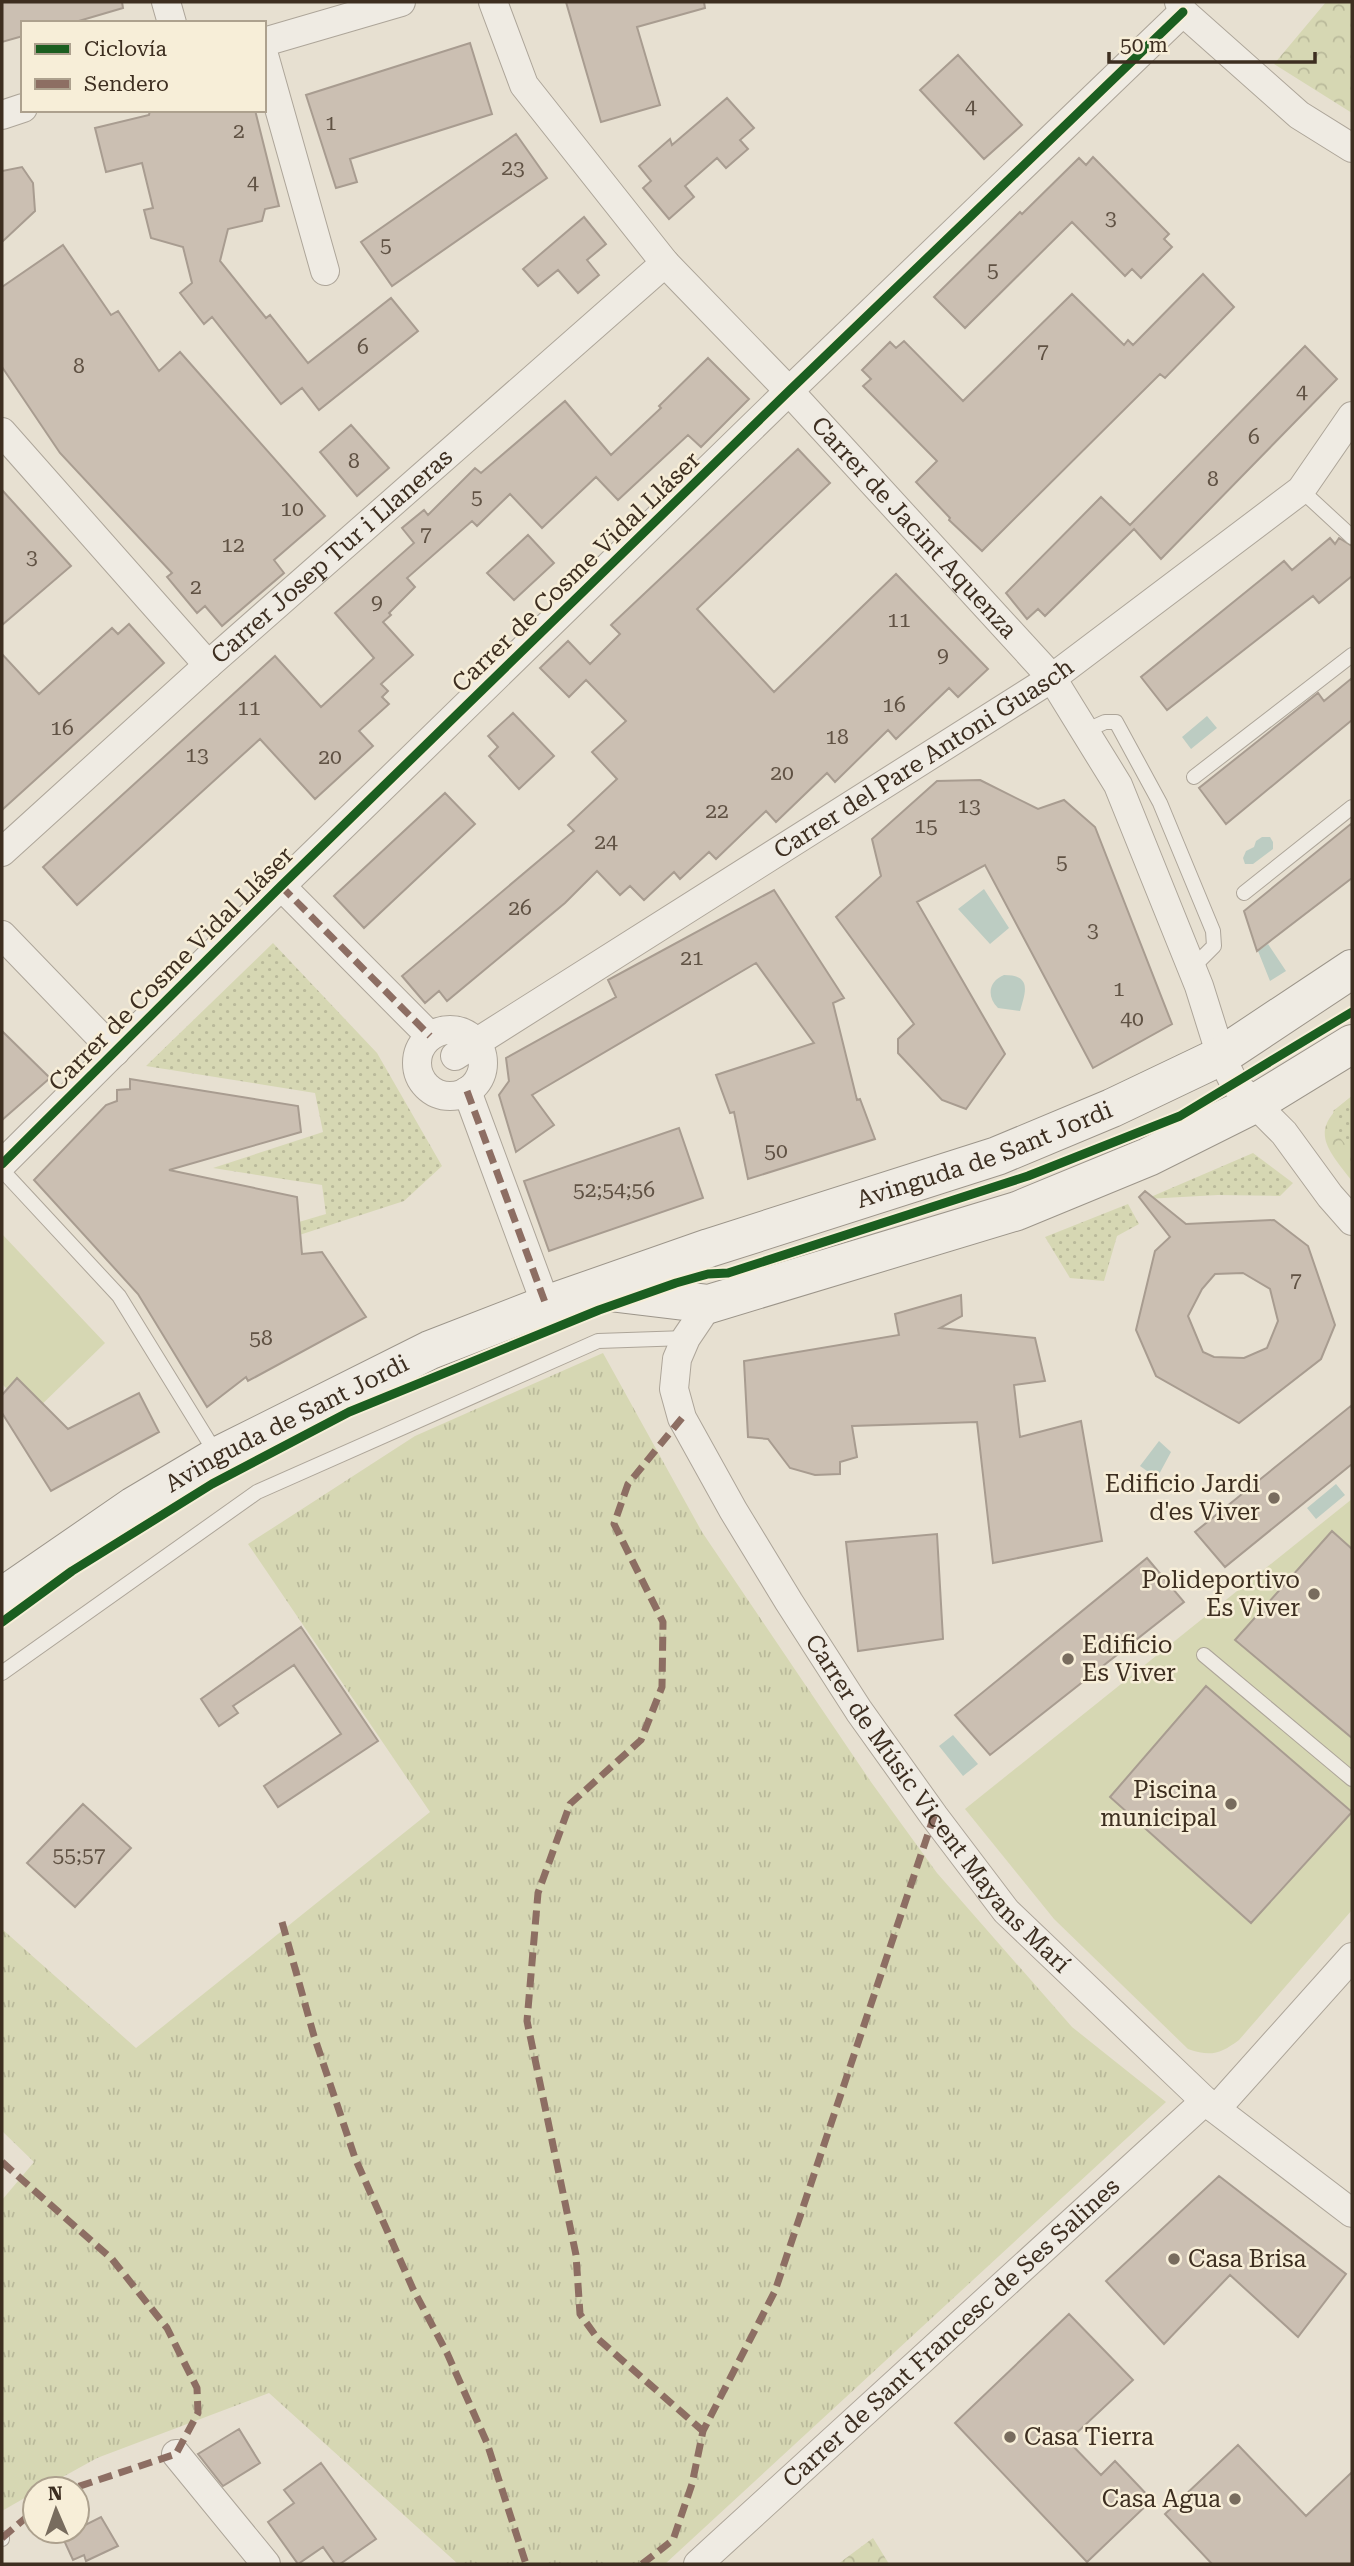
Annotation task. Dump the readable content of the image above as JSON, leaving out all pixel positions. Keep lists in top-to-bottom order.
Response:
{
  "streets": {
    "street": [
      "Carrer de Jacint Aquenza",
      "Carrer Josep Tur i Llaneras",
      "Carrer de Cosme Vidal Lláser",
      "Carrer del Pare Antoni Guasch",
      "Avinguda de Sant Jordi",
      "Carrer de Músic Vicent Mayans Marí",
      "Carrer de Sant Francesc de Ses Salines"
    ]
  },
  "crossings": [
    ["Carrer de Jacint Aquenza", "Carrer Josep Tur i Llaneras"],
    ["Carrer de Jacint Aquenza", "Carrer de Cosme Vidal Lláser"],
    ["Carrer de Jacint Aquenza", "Carrer del Pare Antoni Guasch"],
    ["Carrer de Jacint Aquenza", "Avinguda de Sant Jordi"],
    ["Avinguda de Sant Jordi", "Carrer de Músic Vicent Mayans Marí"],
    ["Carrer de Músic Vicent Mayans Marí", "Carrer de Sant Francesc de Ses Salines"]
  ],
  "places": [
    "Edificio Jardi d'es Viver",
    "Polideportivo Es Viver",
    "Edificio Es Viver",
    "Piscina municipal",
    "Casa Brisa",
    "Casa Tierra",
    "Casa Agua"
  ],
  "house_numbers": [
    "4",
    "1",
    "2",
    "23",
    "4",
    "3",
    "5",
    "5",
    "6",
    "7",
    "8",
    "4",
    "6",
    "8",
    "8",
    "5",
    "10",
    "7",
    "12",
    "3",
    "2",
    "9",
    "11",
    "9",
    "16",
    "11",
    "16",
    "18",
    "13",
    "20",
    "20",
    "13",
    "22",
    "15",
    "24",
    "5",
    "26",
    "3",
    "21",
    "1",
    "40",
    "50",
    "52;54;56",
    "7",
    "58",
    "55;57"
  ],
  "legend": ["Ciclovía", "Sendero"],
  "scale_bar": "50 m",
  "north": "top"
}
